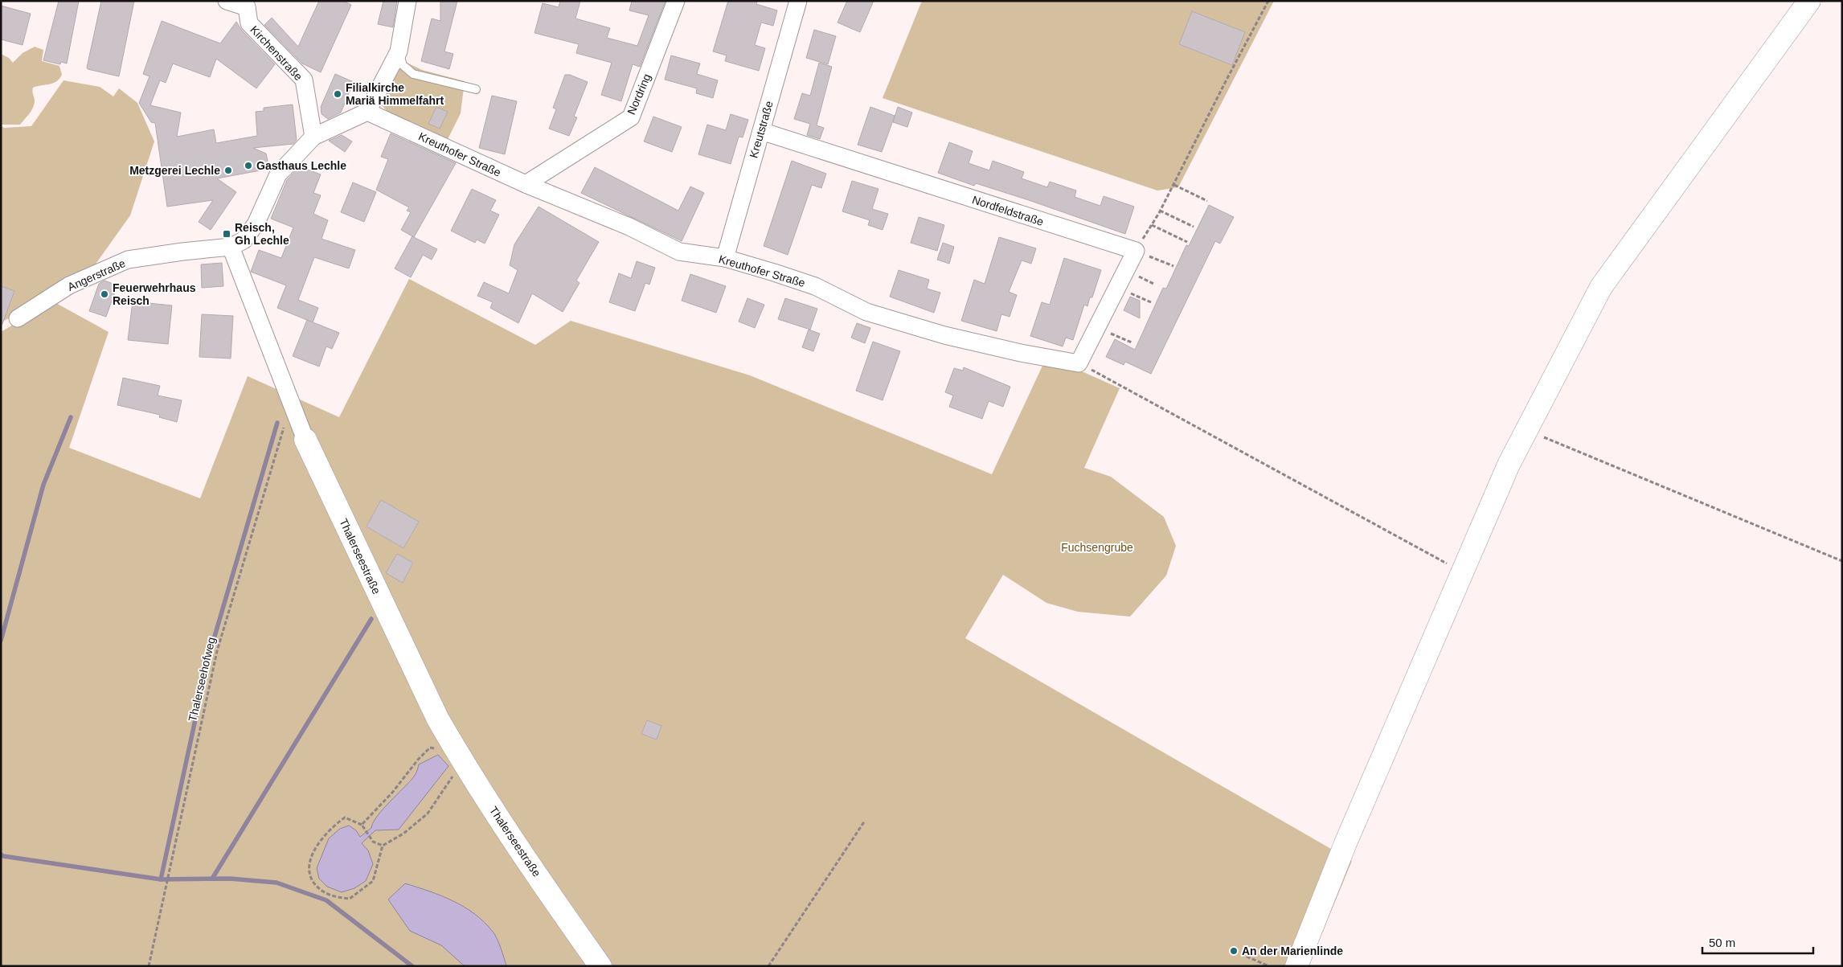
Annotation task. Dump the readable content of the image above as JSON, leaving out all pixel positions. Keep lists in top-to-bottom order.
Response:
{
  "streets": {
    "street": [
      "Kirchenstraße",
      "Nordring",
      "Kreutstraße",
      "Kreuthofer Straße",
      "Nordfeldstraße",
      "Angerstraße",
      "Thalerseestraße"
    ],
    "path": ["Thalerseehofweg"]
  },
  "crossings": [
    ["Nordring", "Kreuthofer Straße"],
    ["Kreutstraße", "Kreuthofer Straße"],
    ["Kreutstraße", "Nordfeldstraße"],
    ["Angerstraße", "Thalerseestraße"],
    ["Thalerseestraße", "Thalerseehofweg"]
  ],
  "parks": ["Fuchsengrube"],
  "places": {
    "other": [
      "Filialkirche Mariä Himmelfahrt",
      "Gasthaus Lechle",
      "Metzgerei Lechle",
      "Feuerwehrhaus Reisch",
      "An der Marienlinde"
    ],
    "transit": ["Reisch, Gh Lechle"]
  },
  "scale_bar": "50 m"
}
